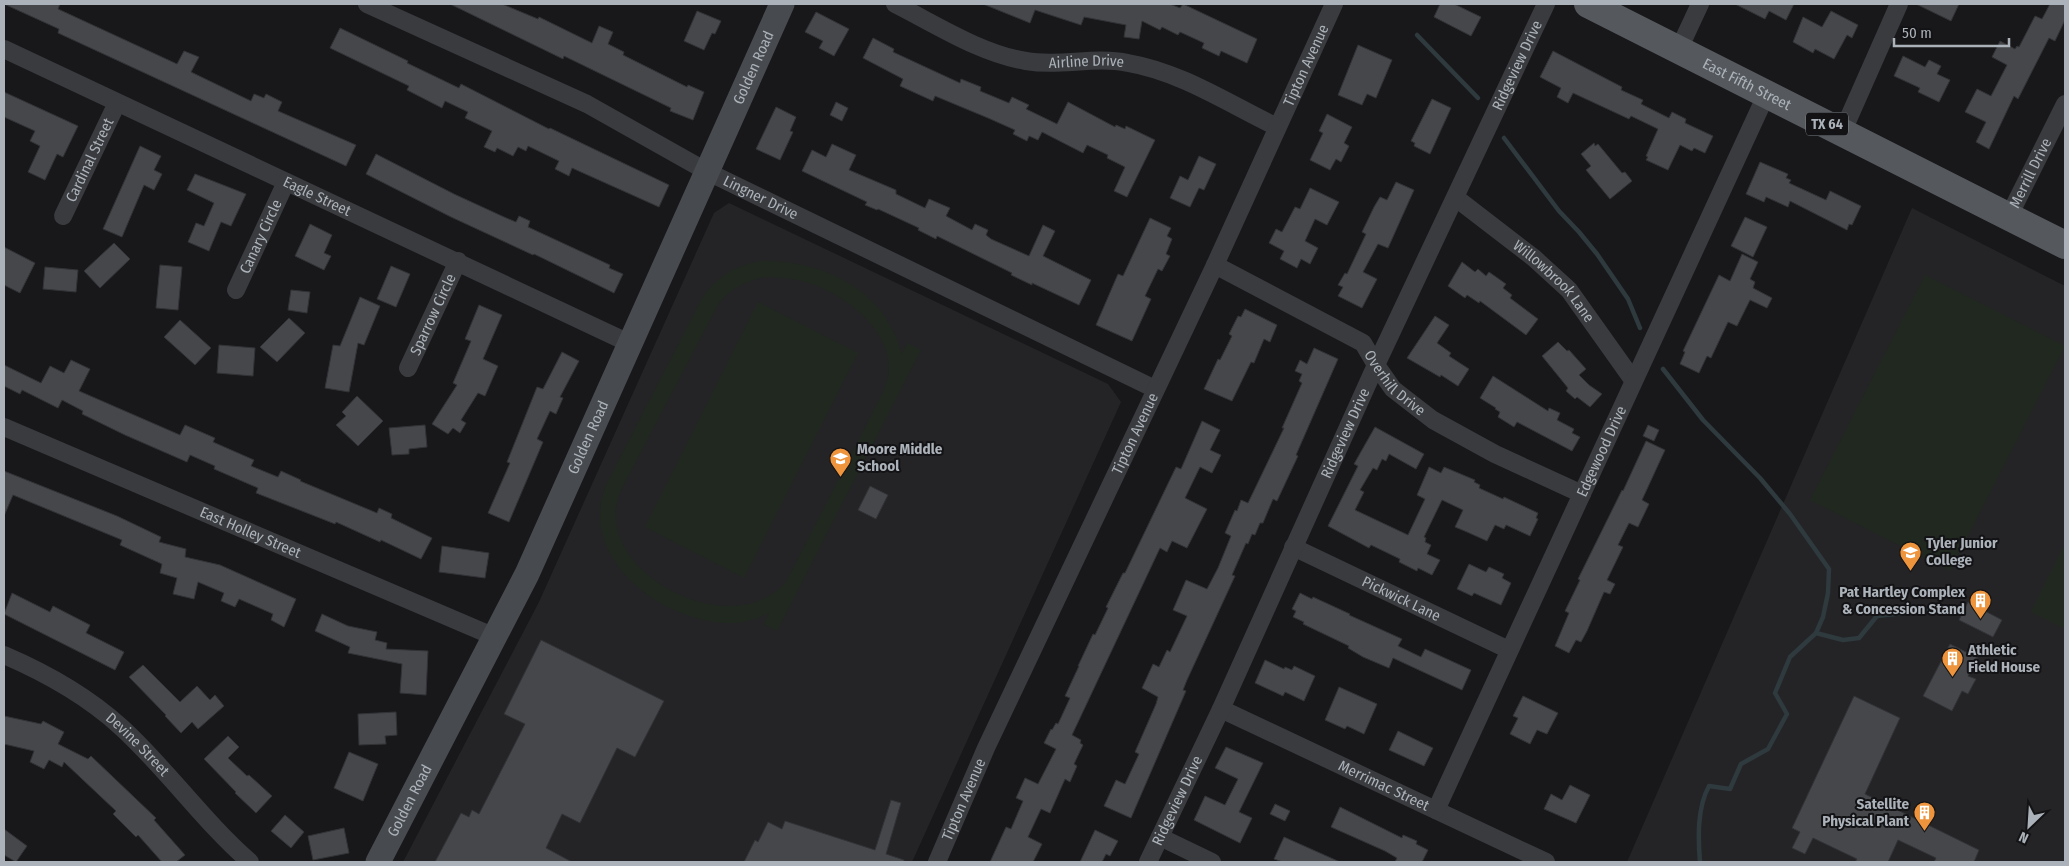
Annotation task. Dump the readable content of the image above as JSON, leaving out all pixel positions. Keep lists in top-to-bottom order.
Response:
{
  "streets": {
    "main road": ["East Fifth Street", "TX 64"],
    "street": [
      "Airline Drive",
      "Tipton Avenue",
      "Ridgeview Drive",
      "Golden Road",
      "Cardinal Street",
      "Merrill Drive",
      "Eagle Street",
      "Lingner Drive",
      "Canary Circle",
      "Willowbrook Lane",
      "Sparrow Circle",
      "Overhill Drive",
      "Edgewood Drive",
      "East Holley Street",
      "Pickwick Lane",
      "Devine Street",
      "Merrimac Street"
    ]
  },
  "crossings": [
    ["Airline Drive", "Tipton Avenue"],
    ["Tipton Avenue", "Lingner Drive"],
    ["Tipton Avenue", "Overhill Drive"],
    ["Ridgeview Drive", "Willowbrook Lane"],
    ["Ridgeview Drive", "Overhill Drive"],
    ["Ridgeview Drive", "Pickwick Lane"],
    ["Ridgeview Drive", "Merrimac Street"],
    ["Golden Road", "Eagle Street"],
    ["Golden Road", "Lingner Drive"],
    ["Golden Road", "East Holley Street"],
    ["East Fifth Street", "Merrill Drive"],
    ["East Fifth Street", "Edgewood Drive"],
    ["Cardinal Street", "Eagle Street"],
    ["Eagle Street", "Canary Circle"],
    ["Eagle Street", "Sparrow Circle"],
    ["Willowbrook Lane", "Edgewood Drive"],
    ["Overhill Drive", "Edgewood Drive"],
    ["Edgewood Drive", "Pickwick Lane"],
    ["Edgewood Drive", "Merrimac Street"]
  ],
  "places": {
    "school or university": ["Moore Middle School", "Tyler Junior College"],
    "building": ["Pat Hartley Complex & Concession Stand", "Athletic Field House", "Satellite Physical Plant"]
  },
  "scale_bar": "50 m",
  "north": "bottom left"
}
